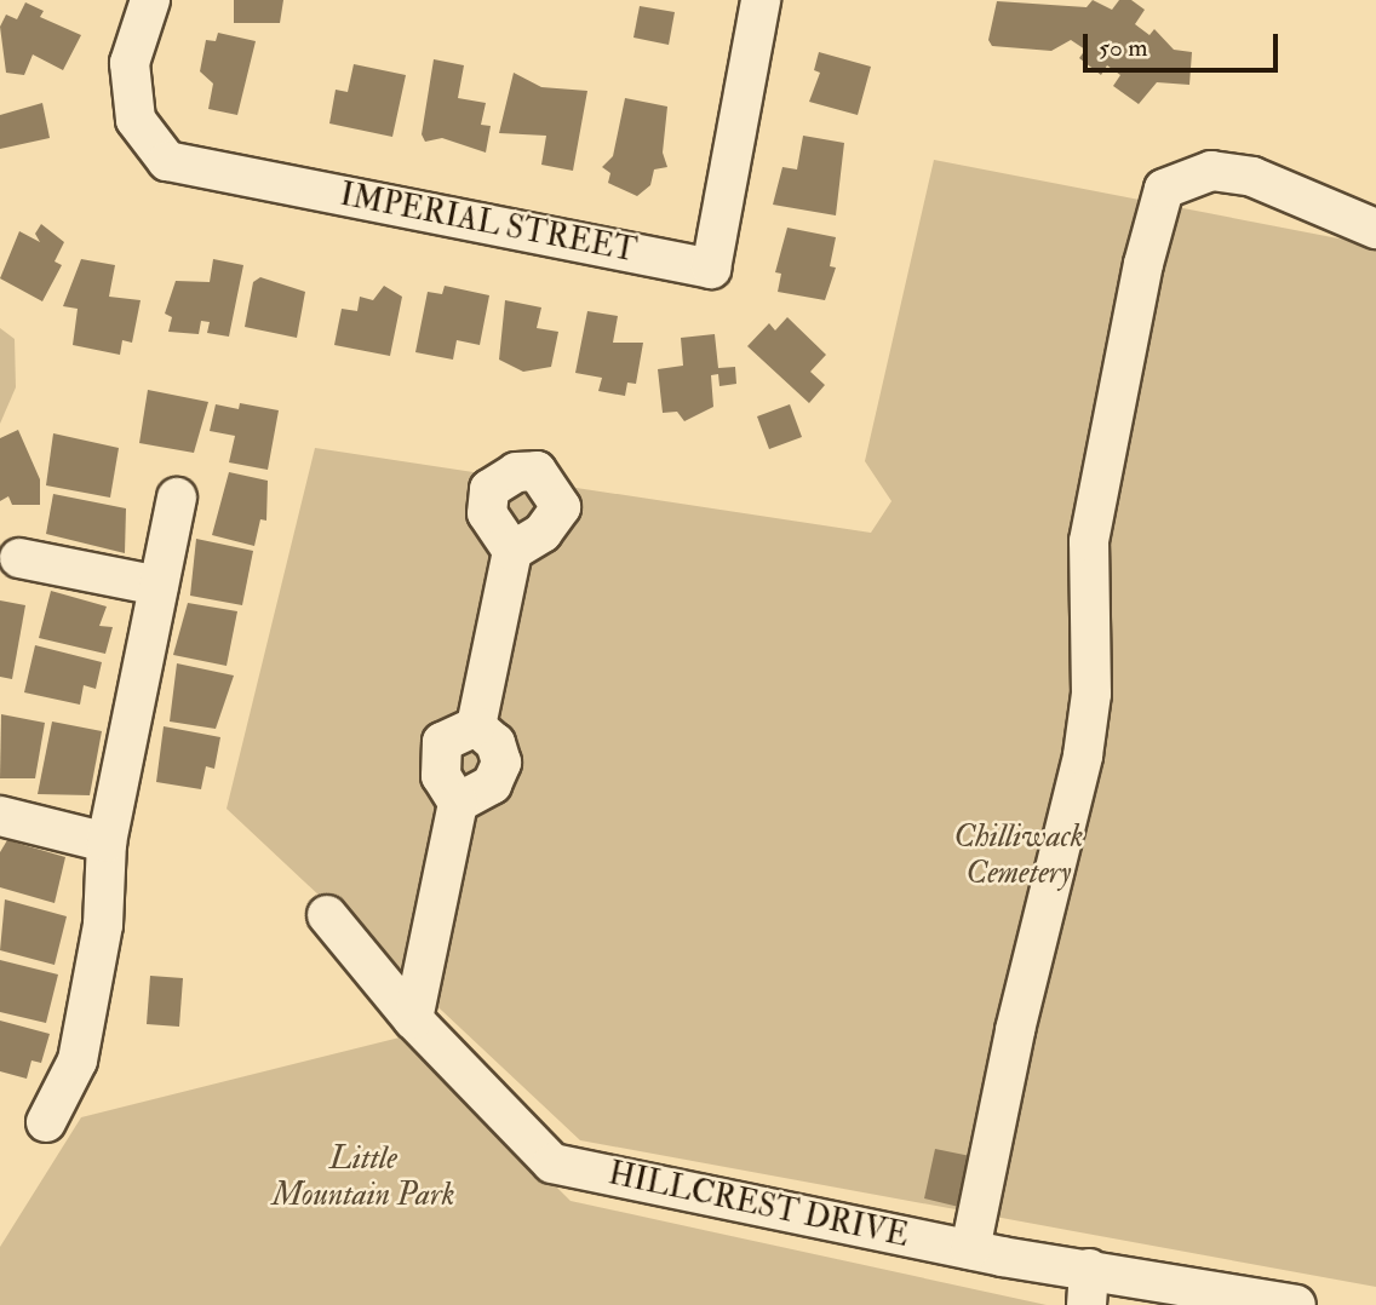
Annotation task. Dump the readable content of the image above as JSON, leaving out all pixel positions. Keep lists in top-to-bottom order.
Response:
{
  "streets": {
    "street": ["IMPERIAL STREET", "HILLCREST DRIVE"]
  },
  "parks": ["Chilliwack Cemetery", "Little Mountain Park"],
  "scale_bar": "50 m"
}
